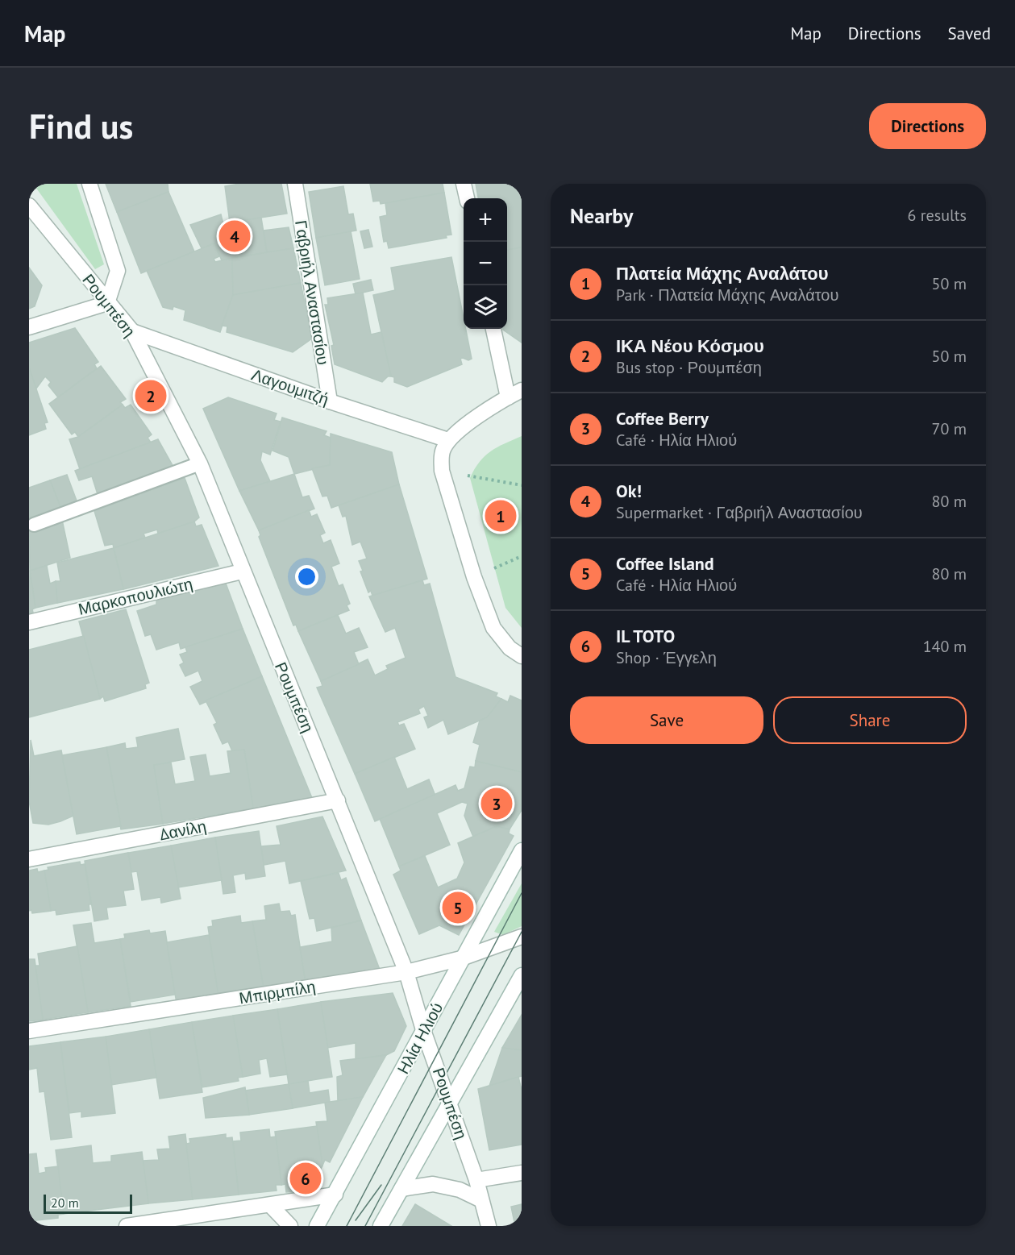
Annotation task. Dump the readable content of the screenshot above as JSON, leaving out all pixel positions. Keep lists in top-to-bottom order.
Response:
{
  "streets": {
    "street": [
      "Γαβριήλ Αναστασίου",
      "Ρουμπέση",
      "Λαγουμιτζή",
      "Μαρκοπουλιώτη",
      "Δανίλη",
      "Μπιρμπίλη",
      "Ηλία Ηλιού"
    ]
  },
  "crossings": [
    ["Γαβριήλ Αναστασίου", "Λαγουμιτζή"],
    ["Ρουμπέση", "Λαγουμιτζή"],
    ["Ρουμπέση", "Μαρκοπουλιώτη"],
    ["Ρουμπέση", "Δανίλη"],
    ["Ρουμπέση", "Μπιρμπίλη"],
    ["Ρουμπέση", "Ηλία Ηλιού"],
    ["Μπιρμπίλη", "Ηλία Ηλιού"]
  ],
  "scale_bar": "20 m",
  "page": {
    "header": "Map",
    "nav": ["Map", "Directions", "Saved"],
    "buttons": [
      "Directions",
      ["Save", "Share"]
    ],
    "title": "Find us",
    "heading": ["Nearby", "6 results"],
    "map_buttons": ["+", "−"],
    "pins": [
      "4",
      "2",
      "1",
      "3",
      "5",
      "6"
    ],
    "list": [
      {
        "mark": "1",
        "name": "Πλατεία Μάχης Αναλάτου",
        "note": "Park · Πλατεία Μάχης Αναλάτου",
        "value": "50 m"
      },
      {
        "mark": "2",
        "name": "ΙΚΑ Νέου Κόσμου",
        "note": "Bus stop · Ρουμπέση",
        "value": "50 m"
      },
      {
        "mark": "3",
        "name": "Coffee Berry",
        "note": "Café · Ηλία Ηλιού",
        "value": "70 m"
      },
      {
        "mark": "4",
        "name": "Ok!",
        "note": "Supermarket · Γαβριήλ Αναστασίου",
        "value": "80 m"
      },
      {
        "mark": "5",
        "name": "Coffee Island",
        "note": "Café · Ηλία Ηλιού",
        "value": "80 m"
      },
      {
        "mark": "6",
        "name": "IL TOTO",
        "note": "Shop · Έγγελη",
        "value": "140 m"
      }
    ],
    "scale": "20 m"
  }
}
